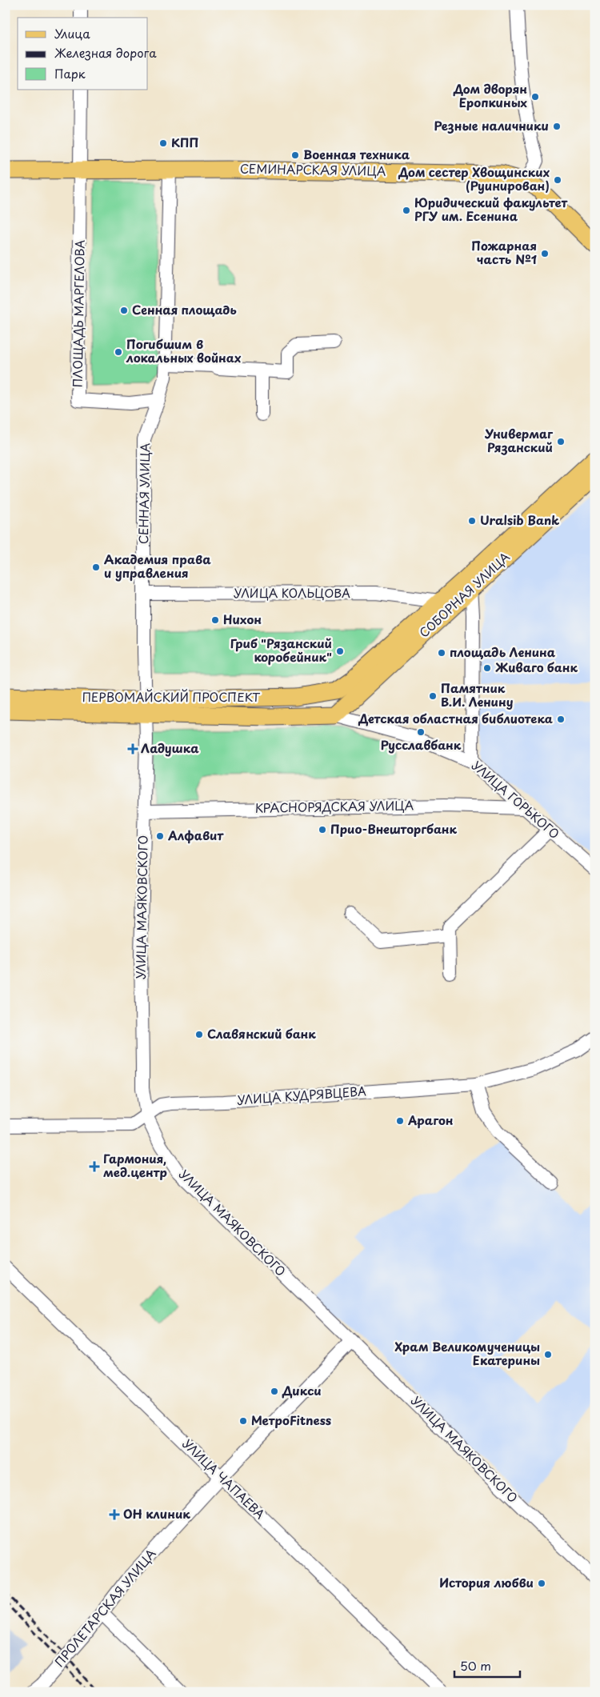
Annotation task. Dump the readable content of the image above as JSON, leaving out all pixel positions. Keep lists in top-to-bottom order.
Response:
{
  "streets": {
    "main road": ["СЕМИНАРСКАЯ УЛИЦА", "СОБОРНАЯ УЛИЦА", "ПЕРВОМАЙСКИЙ ПРОСПЕКТ"],
    "street": [
      "ПЛОЩАДЬ МАРГЕЛОВА",
      "СЕННАЯ УЛИЦА",
      "УЛИЦА КОЛЬЦОВА",
      "УЛИЦА ГОРЬКОГО",
      "КРАСНОРЯДСКАЯ УЛИЦА",
      "УЛИЦА МАЯКОВСКОГО",
      "УЛИЦА КУДРЯВЦЕВА",
      "УЛИЦА ЧАПАЕВА",
      "ПРОЛЕТАРСКАЯ УЛИЦА"
    ]
  },
  "crossings": [
    ["СЕМИНАРСКАЯ УЛИЦА", "ПЛОЩАДЬ МАРГЕЛОВА"],
    ["СЕМИНАРСКАЯ УЛИЦА", "СЕННАЯ УЛИЦА"],
    ["ПЛОЩАДЬ МАРГЕЛОВА", "СЕННАЯ УЛИЦА"],
    ["СЕННАЯ УЛИЦА", "УЛИЦА КОЛЬЦОВА"],
    ["СЕННАЯ УЛИЦА", "ПЕРВОМАЙСКИЙ ПРОСПЕКТ"],
    ["СЕННАЯ УЛИЦА", "УЛИЦА МАЯКОВСКОГО"],
    ["УЛИЦА КОЛЬЦОВА", "СОБОРНАЯ УЛИЦА"],
    ["СОБОРНАЯ УЛИЦА", "ПЕРВОМАЙСКИЙ ПРОСПЕКТ"],
    ["СОБОРНАЯ УЛИЦА", "УЛИЦА ГОРЬКОГО"],
    ["ПЕРВОМАЙСКИЙ ПРОСПЕКТ", "УЛИЦА ГОРЬКОГО"],
    ["ПЕРВОМАЙСКИЙ ПРОСПЕКТ", "УЛИЦА МАЯКОВСКОГО"],
    ["УЛИЦА ГОРЬКОГО", "КРАСНОРЯДСКАЯ УЛИЦА"],
    ["КРАСНОРЯДСКАЯ УЛИЦА", "УЛИЦА МАЯКОВСКОГО"],
    ["УЛИЦА МАЯКОВСКОГО", "УЛИЦА КУДРЯВЦЕВА"],
    ["УЛИЦА МАЯКОВСКОГО", "ПРОЛЕТАРСКАЯ УЛИЦА"],
    ["УЛИЦА ЧАПАЕВА", "ПРОЛЕТАРСКАЯ УЛИЦА"]
  ],
  "places": {
    "other": [
      "Дом дворян Еропкиных",
      "Резные наличники",
      "КПП",
      "Военная техника",
      "Дом сестер Хвощинских (Руинирован)",
      "Юридический факультет РГУ им. Есенина",
      "Пожарная часть №1",
      "Сенная площадь",
      "Погибшим в локальных войнах",
      "Универмаг Рязанский",
      "Uralsib Bank",
      "Академия права и управления",
      "Нихон",
      "Гриб \"Рязанский коробейник\"",
      "площадь Ленина",
      "Живаго банк",
      "Памятник В.И. Ленину",
      "Детская областная библиотека",
      "Русславбанк",
      "Прио-Внешторгбанк",
      "Алфавит",
      "Славянский банк",
      "Арагон",
      "Храм Великомученицы Екатерины",
      "Дикси",
      "МетроFitness",
      "История любви"
    ],
    "health": ["Ладушка", "Гармония, мед.центр", "ОН клиник"]
  },
  "legend": ["Улица", "Железная дорога", "Парк"],
  "scale_bar": "50 m"
}
